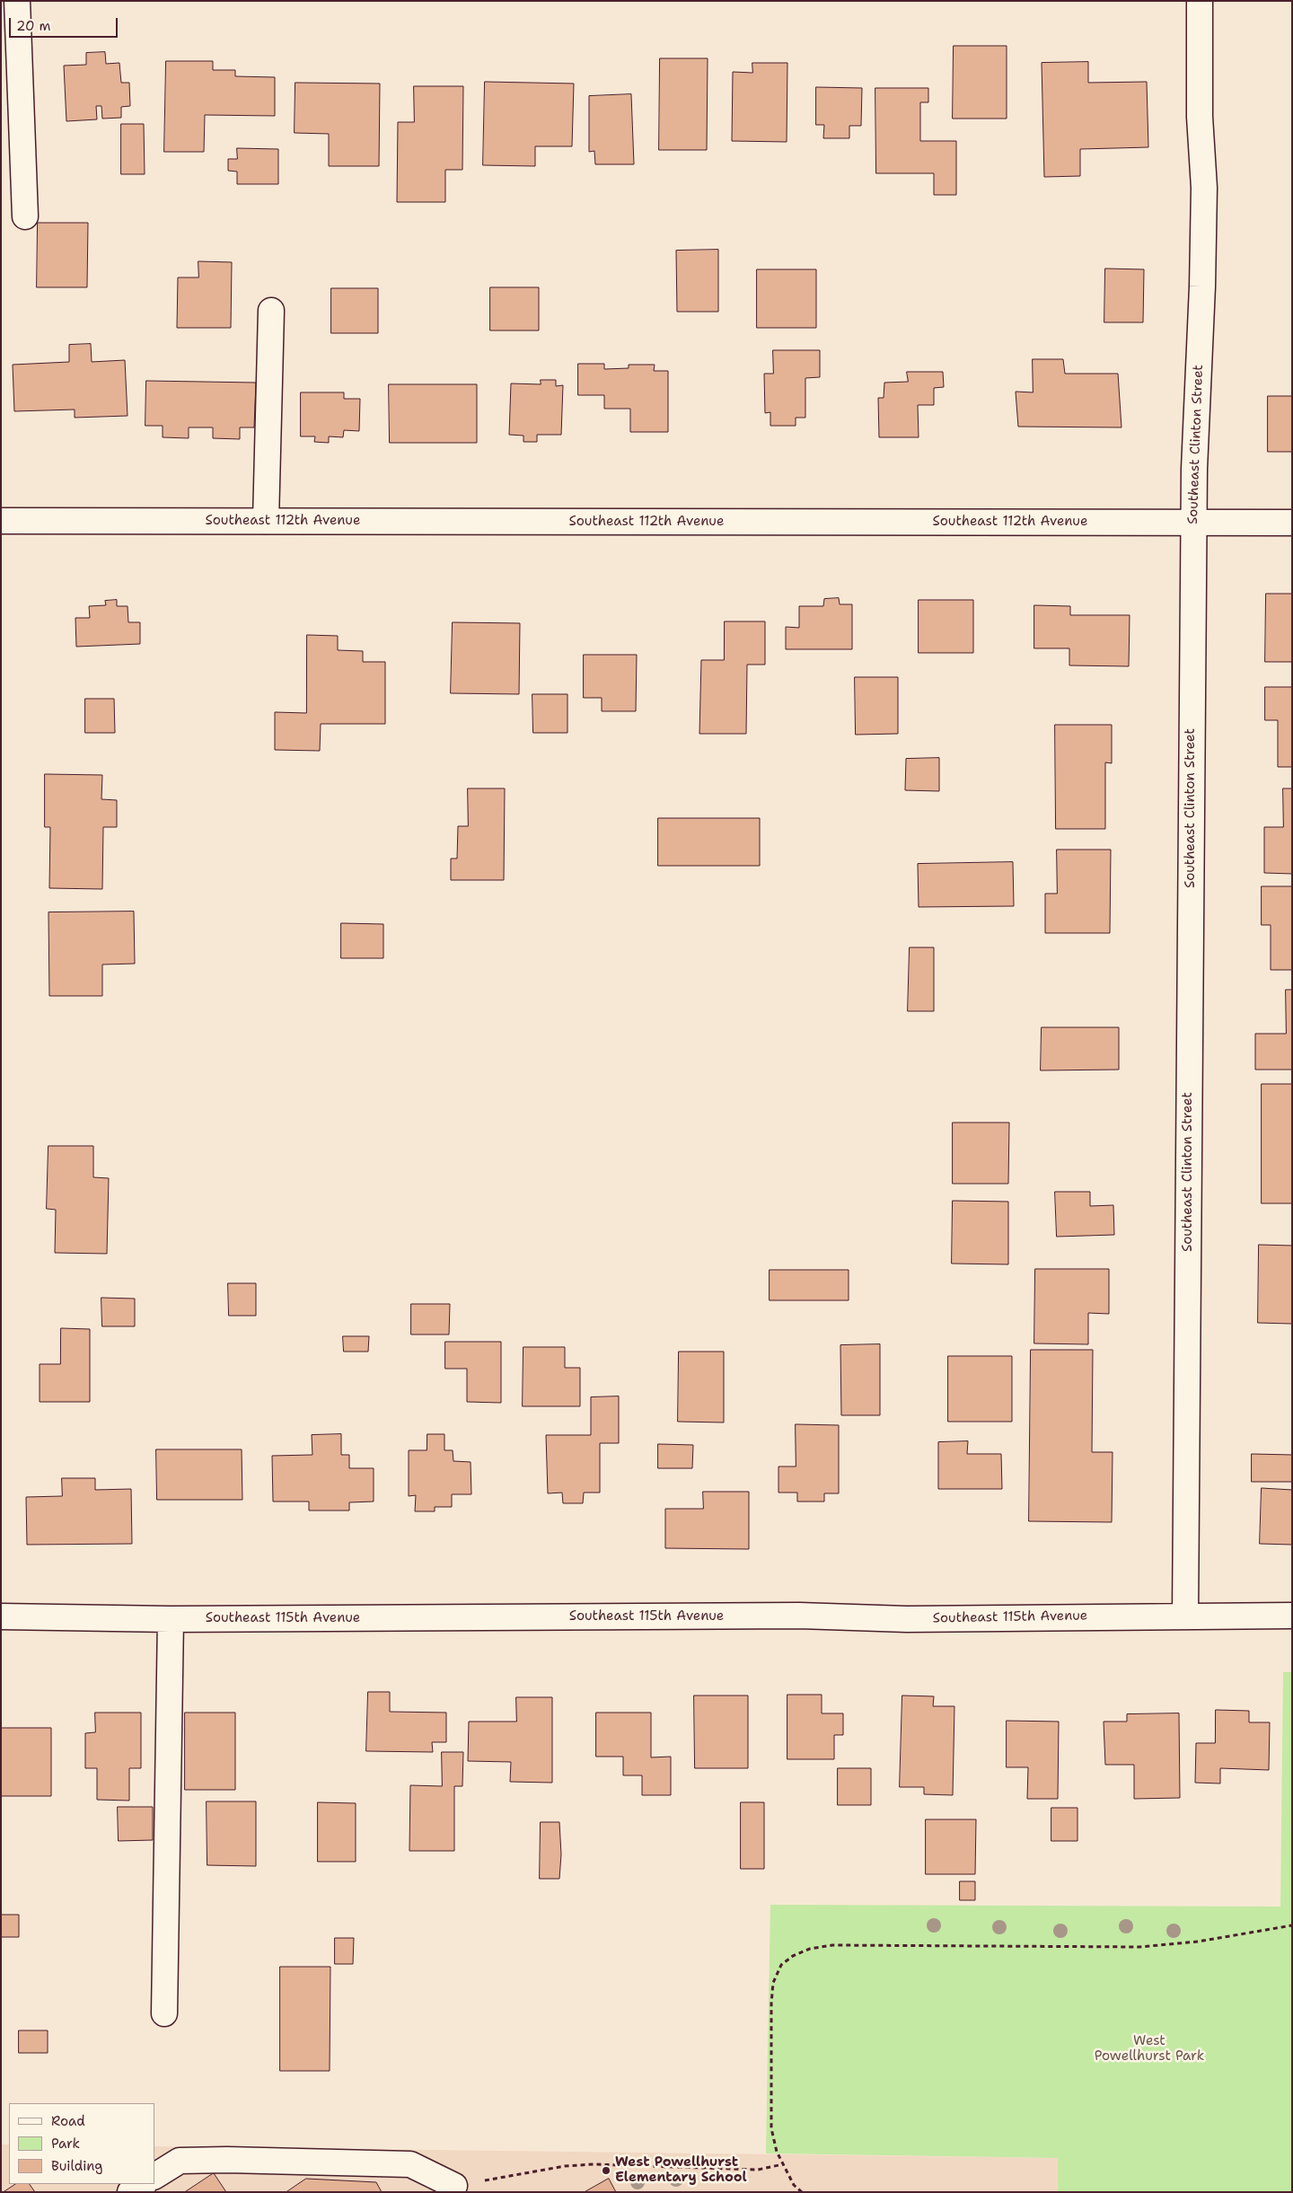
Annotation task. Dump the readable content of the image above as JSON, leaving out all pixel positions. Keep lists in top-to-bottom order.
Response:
{
  "streets": {
    "street": ["Southeast Clinton Street", "Southeast 112th Avenue", "Southeast 115th Avenue"]
  },
  "crossings": [
    ["Southeast Clinton Street", "Southeast 112th Avenue"],
    ["Southeast Clinton Street", "Southeast 115th Avenue"]
  ],
  "parks": ["West Powellhurst Park"],
  "places": ["West Powellhurst Elementary School"],
  "legend": ["Road", "Park", "Building"],
  "scale_bar": "20 m"
}
